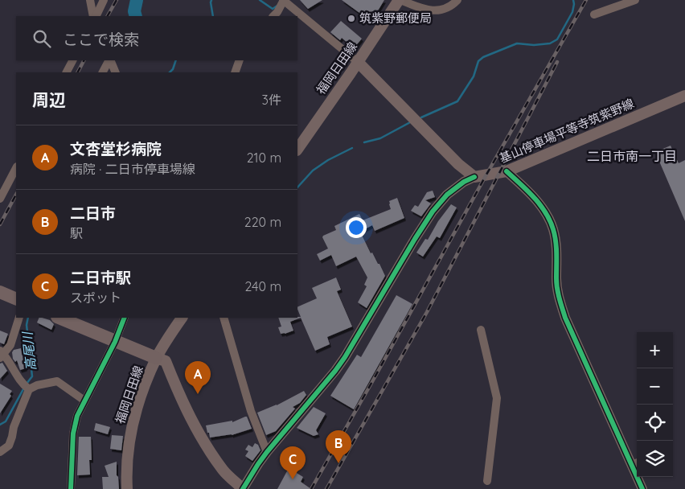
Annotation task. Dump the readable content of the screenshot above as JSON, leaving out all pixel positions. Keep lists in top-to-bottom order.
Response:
{
  "streets": {
    "main road": ["福岡日田線", "基山停車場平等寺筑紫野線"]
  },
  "districts": ["二日市南一丁目"],
  "water": ["高尾川"],
  "places": ["筑紫野郵便局"],
  "page": {
    "search": "ここで検索",
    "heading": ["周辺", "3件"],
    "list": [
      {
        "mark": "A",
        "name": "文杏堂杉病院",
        "note": "病院 · 二日市停車場線",
        "value": "210 m"
      },
      {
        "mark": "B",
        "name": "二日市",
        "note": "駅",
        "value": "220 m"
      },
      {
        "mark": "C",
        "name": "二日市駅",
        "note": "スポット",
        "value": "240 m"
      }
    ],
    "map_buttons": ["+", "−"],
    "pins": ["A", "B", "C"]
  }
}
